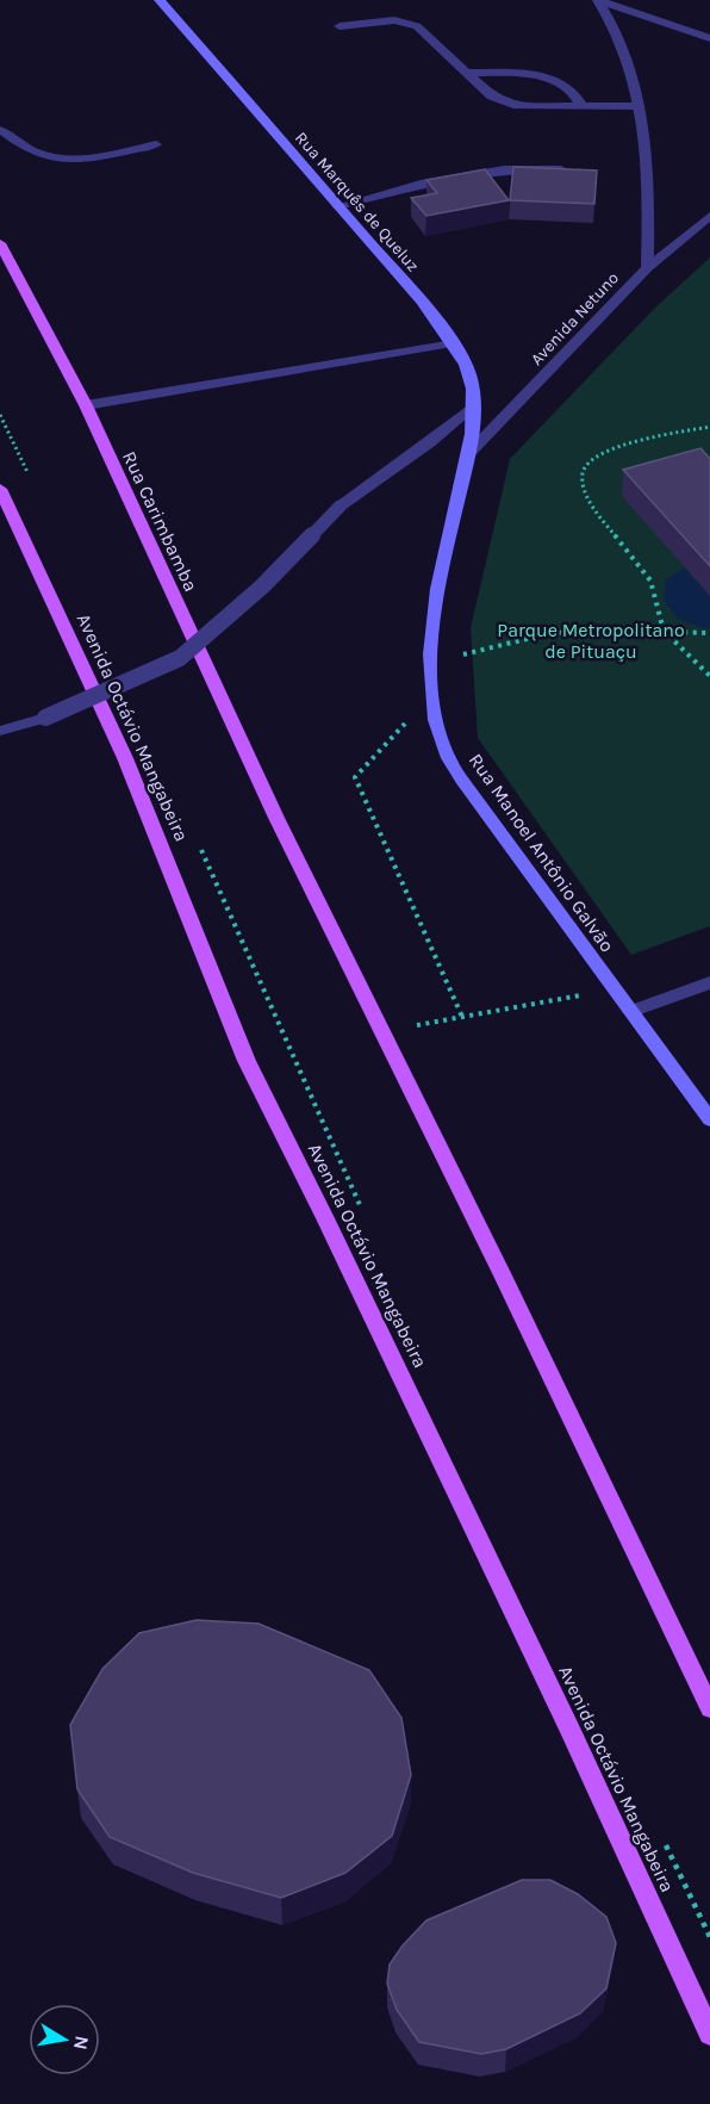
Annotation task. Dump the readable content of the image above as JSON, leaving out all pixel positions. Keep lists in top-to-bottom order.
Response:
{
  "streets": {
    "main road": ["Rua Carimbamba", "Avenida Octávio Mangabeira"],
    "street": ["Rua Marquês de Queluz", "Avenida Netuno", "Rua Manoel Antônio Galvão"]
  },
  "crossings": [
    ["Rua Marquês de Queluz", "Avenida Netuno"],
    ["Rua Marquês de Queluz", "Rua Manoel Antônio Galvão"],
    ["Avenida Netuno", "Rua Manoel Antônio Galvão"]
  ],
  "parks": ["Parque Metropolitano de Pituaçu"],
  "north": "right"
}
